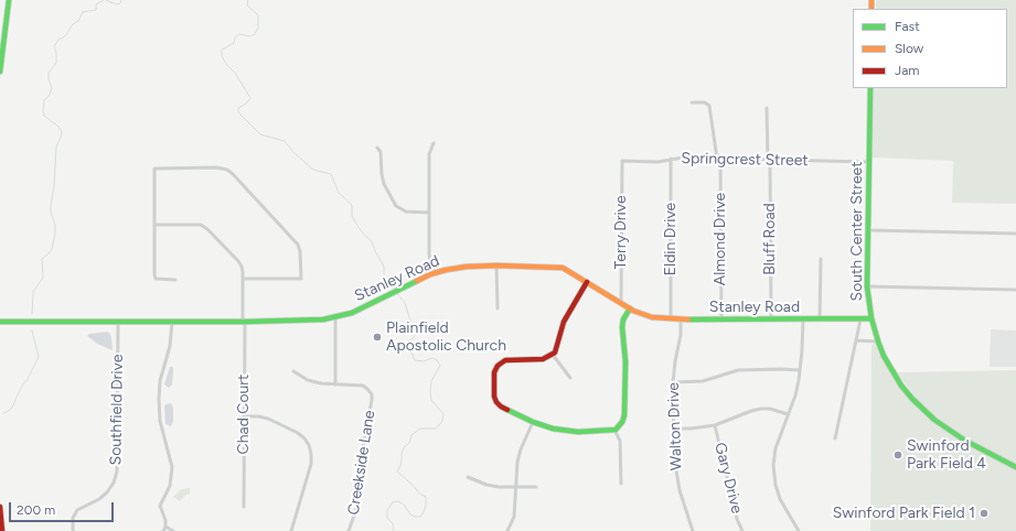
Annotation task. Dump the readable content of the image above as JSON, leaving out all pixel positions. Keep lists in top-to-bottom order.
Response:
{
  "streets": {
    "street": [
      "Springcrest Street",
      "South Center Street",
      "Terry Drive",
      "Eldin Drive",
      "Almond Drive",
      "Bluff Road",
      "Stanley Road",
      "Southfield Drive",
      "Chad Court",
      "Walton Drive",
      "Creekside Lane",
      "Gary Drive"
    ]
  },
  "crossings": [
    ["Springcrest Street", "South Center Street"],
    ["Springcrest Street", "Terry Drive"],
    ["Springcrest Street", "Eldin Drive"],
    ["Springcrest Street", "Almond Drive"],
    ["Springcrest Street", "Bluff Road"],
    ["South Center Street", "Stanley Road"],
    ["Terry Drive", "Stanley Road"],
    ["Eldin Drive", "Stanley Road"],
    ["Almond Drive", "Stanley Road"],
    ["Bluff Road", "Stanley Road"],
    ["Stanley Road", "Southfield Drive"],
    ["Stanley Road", "Chad Court"],
    ["Stanley Road", "Walton Drive"]
  ],
  "places": ["Plainfield Apostolic Church", "Swinford Park Field 4", "Swinford Park Field 1"],
  "legend": ["Fast", "Slow", "Jam"],
  "scale_bar": "200 m"
}
